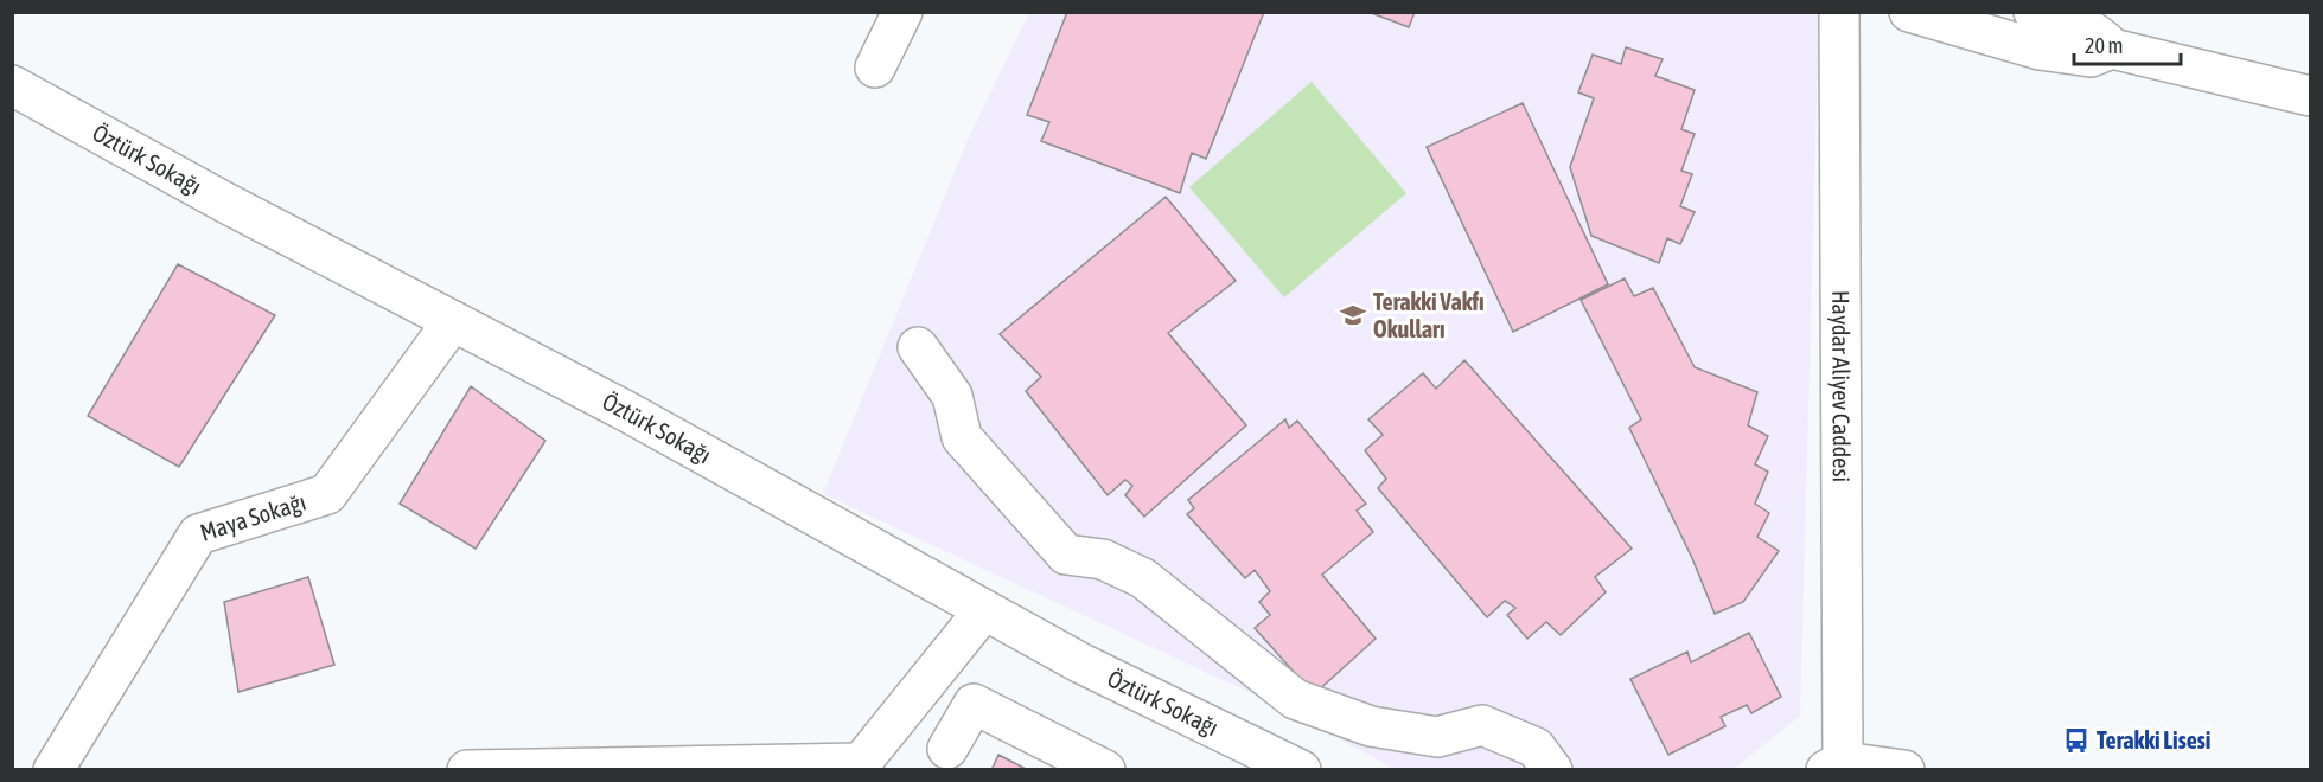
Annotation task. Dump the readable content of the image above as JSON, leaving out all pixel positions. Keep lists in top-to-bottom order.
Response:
{
  "streets": {
    "street": ["Öztürk Sokağı", "Haydar Aliyev Caddesi", "Maya Sokağı"]
  },
  "crossings": [
    ["Öztürk Sokağı", "Maya Sokağı"]
  ],
  "places": {
    "school or university": ["Terakki Vakfı Okulları"],
    "bus stop": ["Terakki Lisesi"]
  },
  "scale_bar": "20 m"
}
